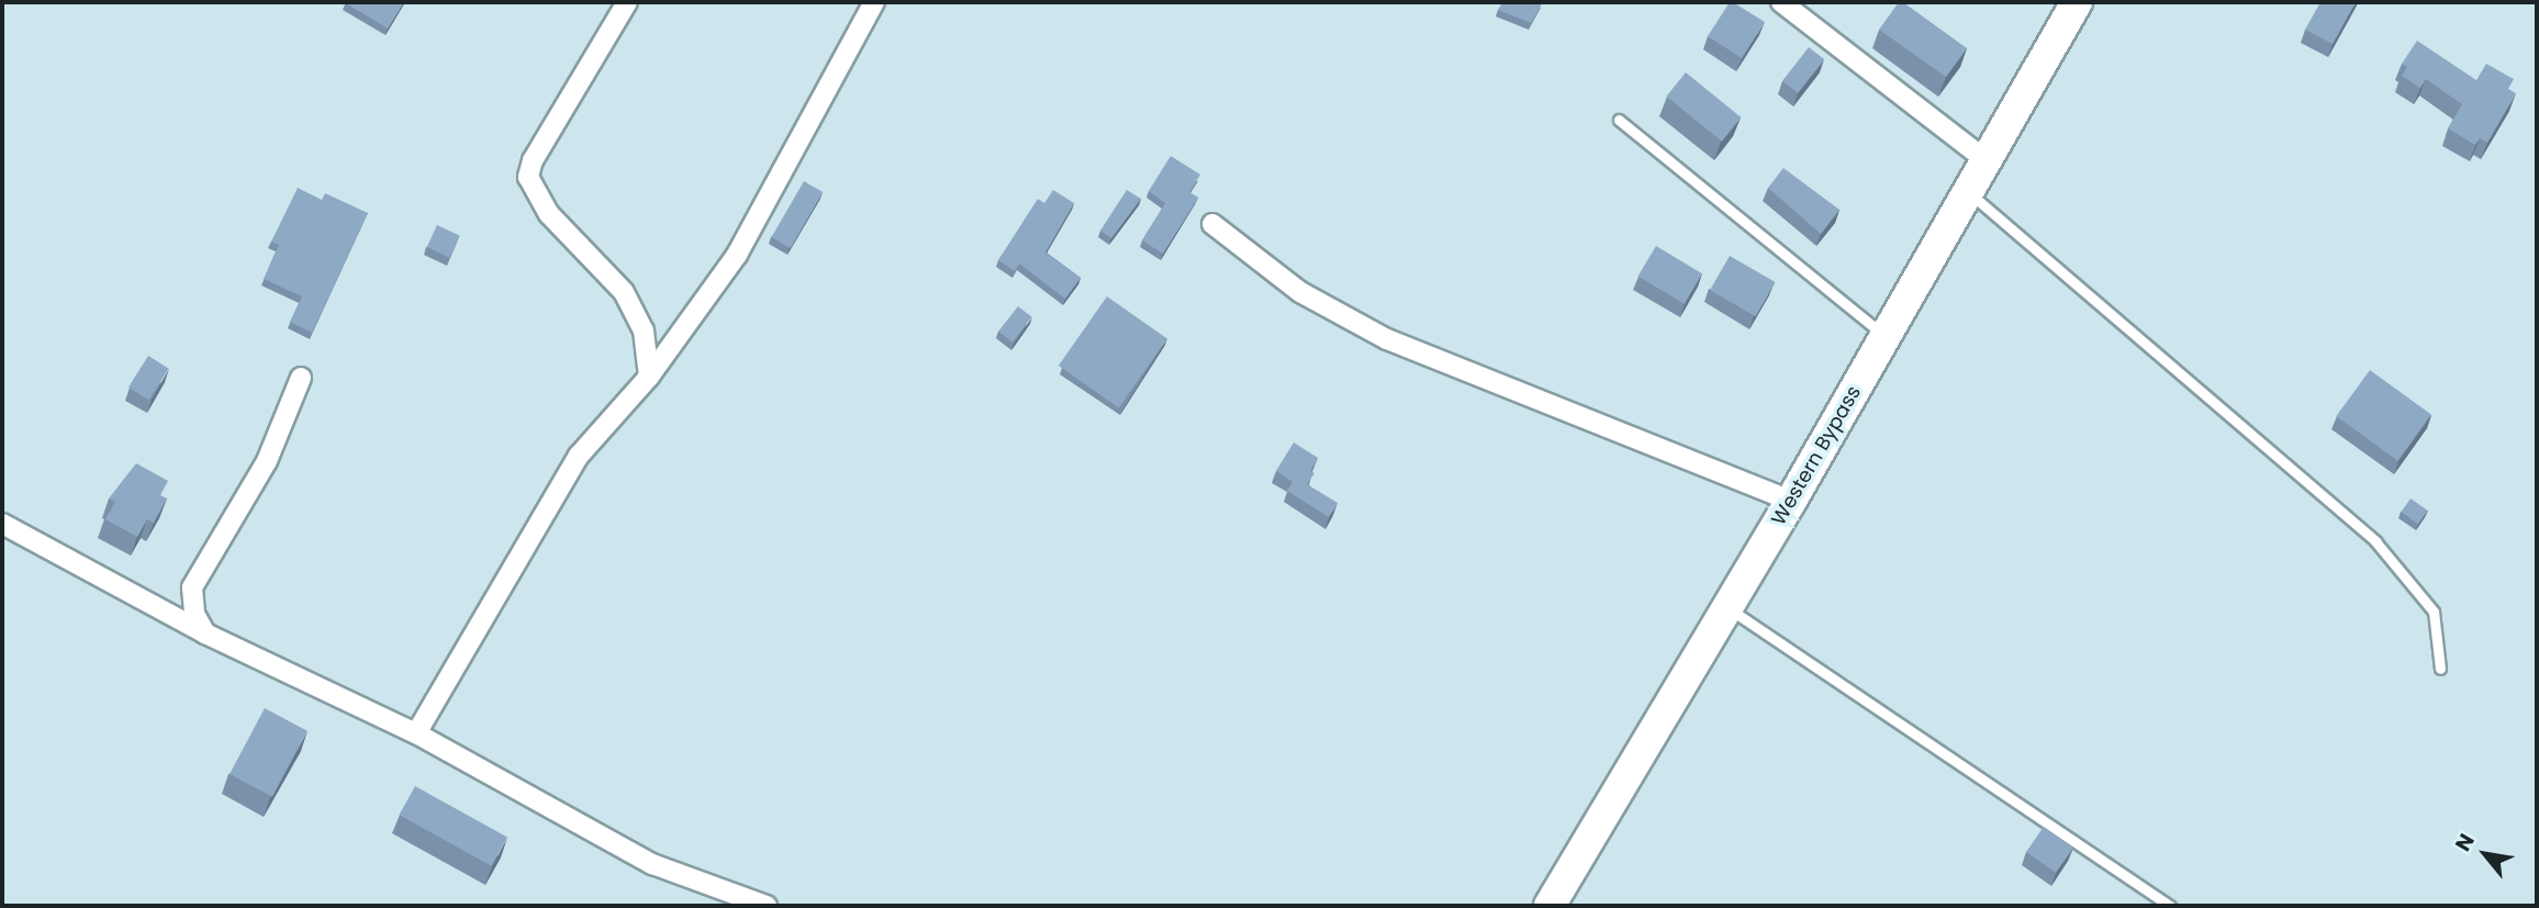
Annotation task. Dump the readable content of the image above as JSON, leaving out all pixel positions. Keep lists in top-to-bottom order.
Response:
{
  "streets": {
    "main road": ["Western Bypass"]
  },
  "north": "top left"
}
